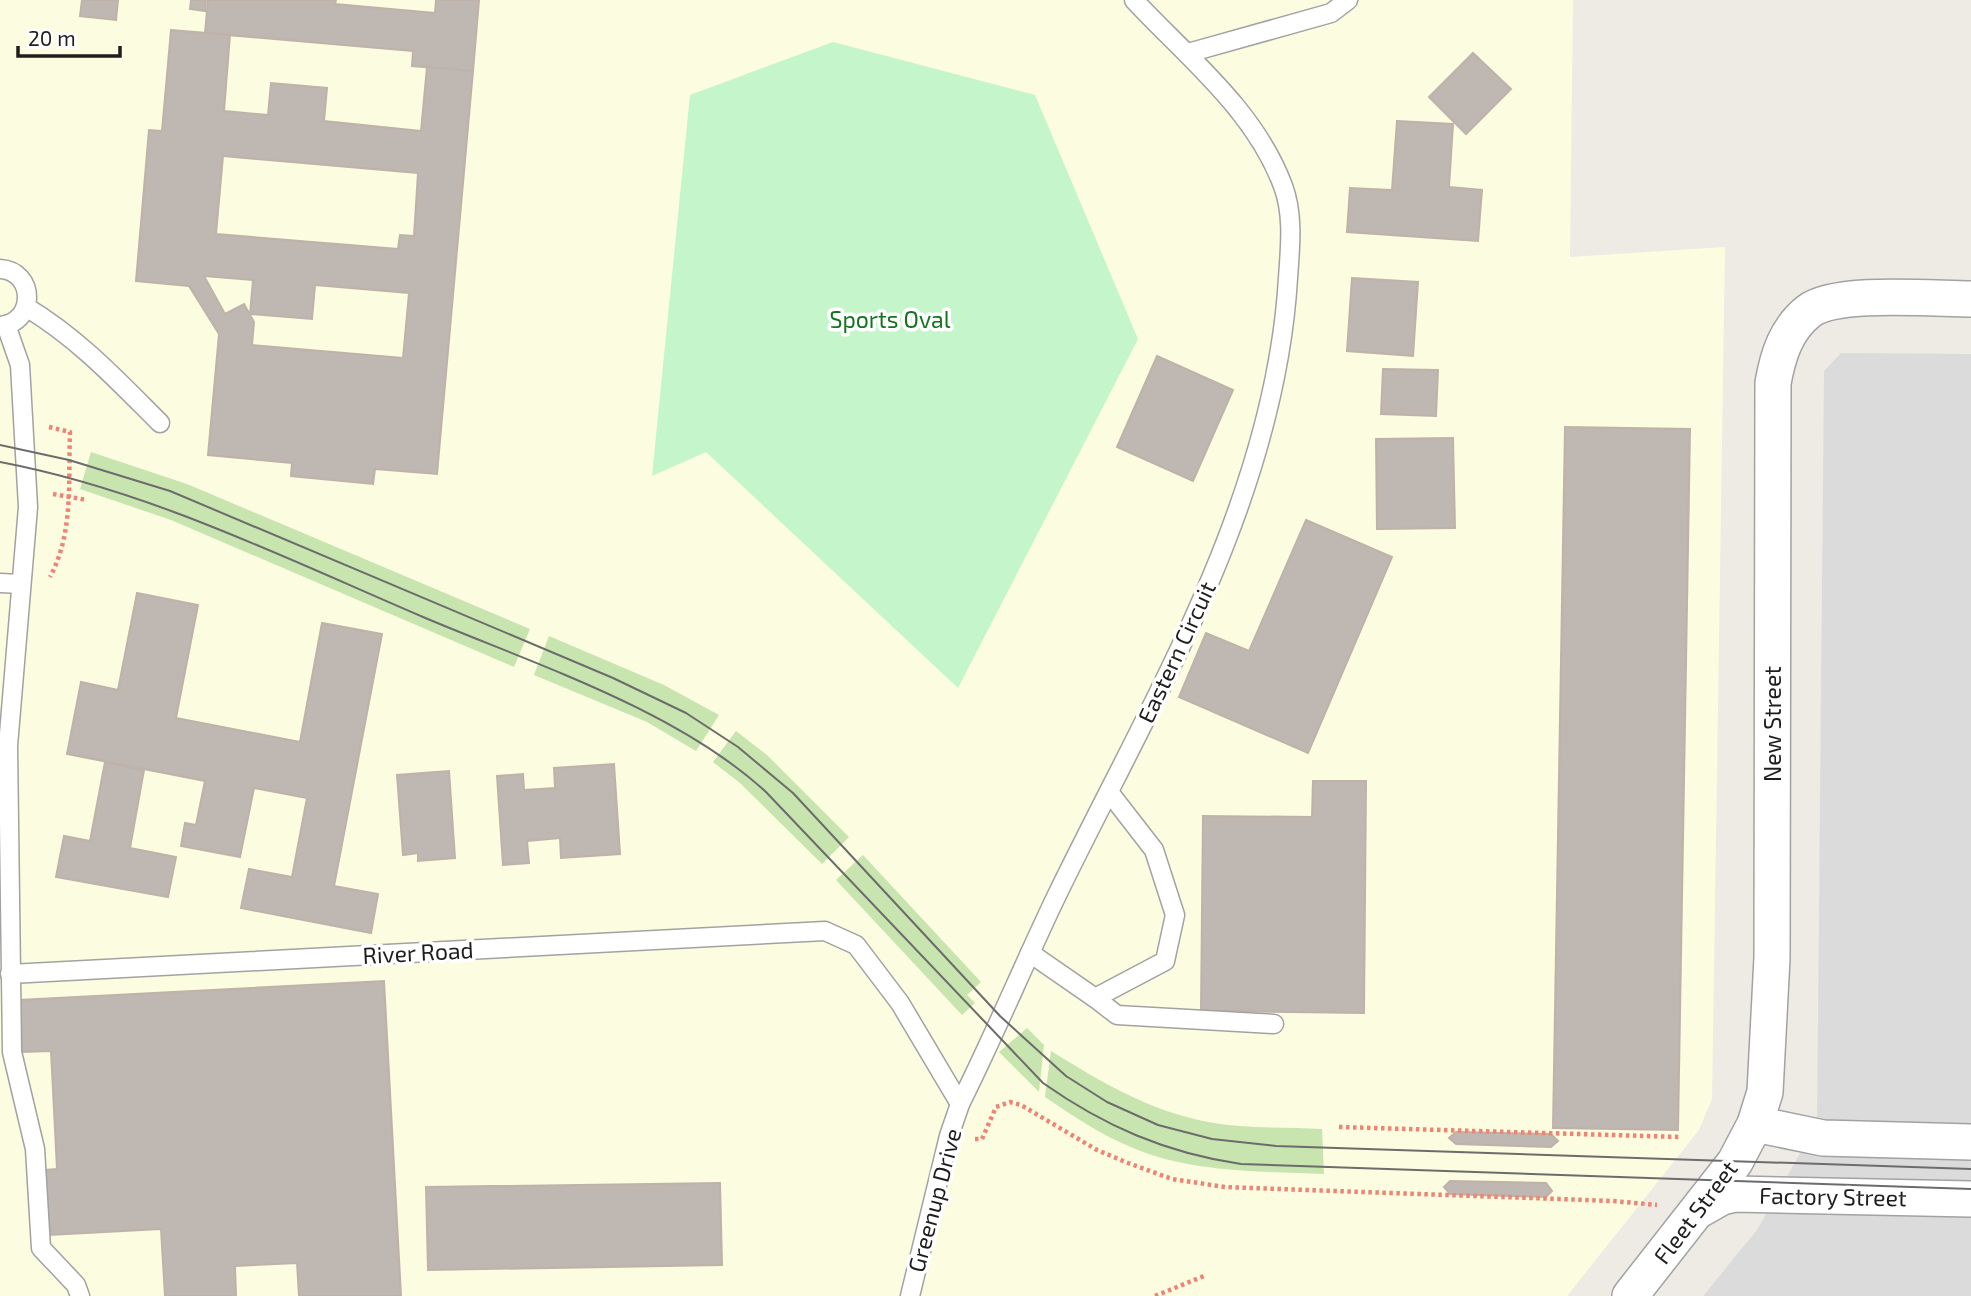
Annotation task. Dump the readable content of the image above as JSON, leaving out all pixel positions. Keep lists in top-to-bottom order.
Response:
{
  "streets": {
    "street": ["New Street", "Factory Street", "Fleet Street"],
    "lane": ["Eastern Circuit", "River Road", "Greenup Drive"]
  },
  "crossings": [
    ["Eastern Circuit", "River Road"],
    ["Eastern Circuit", "Greenup Drive"],
    ["New Street", "Fleet Street"],
    ["River Road", "Greenup Drive"],
    ["Factory Street", "Fleet Street"]
  ],
  "parks": ["Sports Oval"],
  "scale_bar": "20 m"
}
